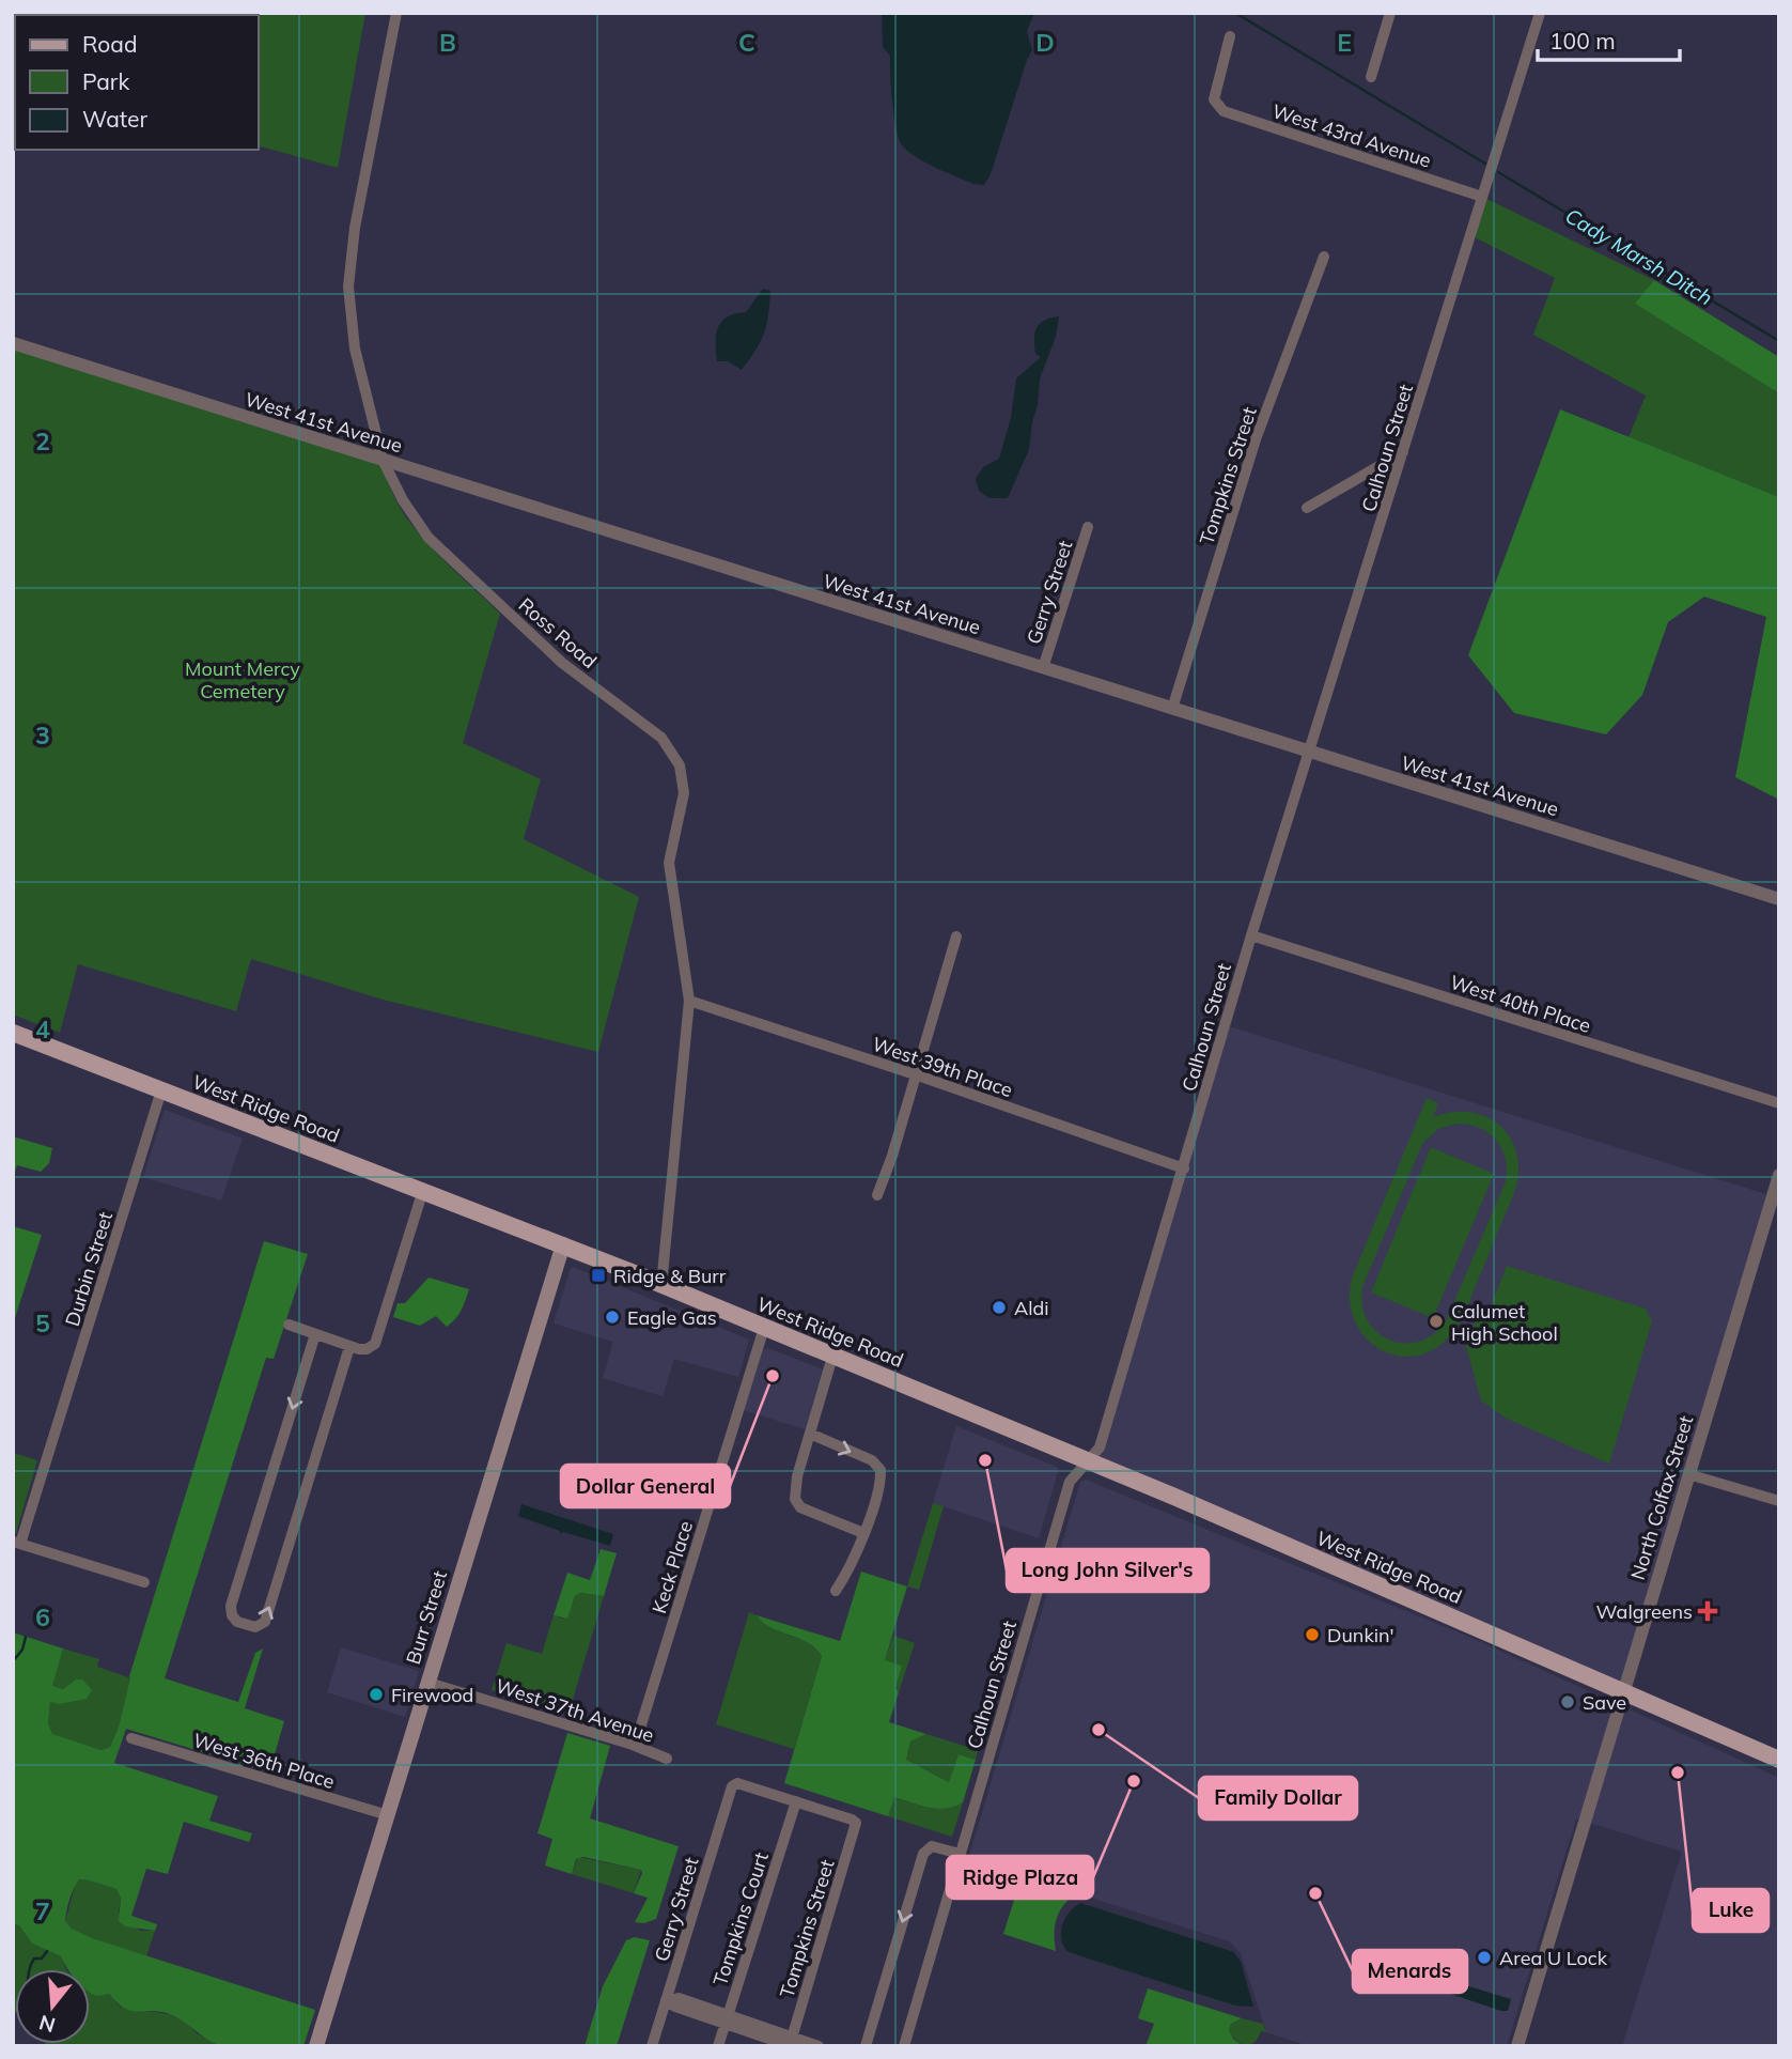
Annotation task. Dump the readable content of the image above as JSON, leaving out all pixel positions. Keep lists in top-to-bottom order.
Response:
{
  "streets": {
    "main road": ["West Ridge Road", "Burr Street"],
    "street": [
      "West 43rd Avenue",
      "West 41st Avenue",
      "Calhoun Street",
      "Tompkins Street",
      "Gerry Street",
      "Ross Road",
      "West 40th Place",
      "West 39th Place",
      "Durbin Street",
      "North Colfax Street",
      "Keck Place",
      "West 37th Avenue",
      "West 36th Place",
      "Tompkins Court"
    ]
  },
  "crossings": [
    ["West 43rd Avenue", "Calhoun Street"],
    ["West 41st Avenue", "Calhoun Street"],
    ["West 41st Avenue", "Tompkins Street"],
    ["West 41st Avenue", "Gerry Street"],
    ["West 41st Avenue", "Ross Road"],
    ["Calhoun Street", "West 40th Place"],
    ["Calhoun Street", "West 39th Place"],
    ["Calhoun Street", "West Ridge Road"],
    ["Tompkins Street", "Gerry Street"],
    ["Tompkins Street", "Tompkins Court"],
    ["Gerry Street", "Tompkins Court"],
    ["Ross Road", "West 39th Place"],
    ["Ross Road", "West Ridge Road"],
    ["West Ridge Road", "Durbin Street"],
    ["West Ridge Road", "North Colfax Street"],
    ["West Ridge Road", "Keck Place"],
    ["West Ridge Road", "Burr Street"],
    ["Burr Street", "West 37th Avenue"],
    ["Burr Street", "West 36th Place"]
  ],
  "water": ["Cady Marsh Ditch"],
  "parks": ["Mount Mercy Cemetery"],
  "places": {
    "transit": ["Ridge & Burr"],
    "other": [
      "Aldi",
      "Eagle Gas",
      "Calumet High School",
      "Dollar General",
      "Long John Silver's",
      "Dunkin'",
      "Firewood",
      "Save",
      "Family Dollar",
      "Luke",
      "Ridge Plaza",
      "Menards",
      "Area U Lock"
    ],
    "health": ["Walgreens"]
  },
  "legend": ["Road", "Park", "Water"],
  "scale_bar": "100 m",
  "north": "bottom",
  "grid": {
    "columns": [
      "B",
      "C",
      "D",
      "E"
    ],
    "rows": [
      "2",
      "3",
      "4",
      "5",
      "6",
      "7"
    ]
  }
}
